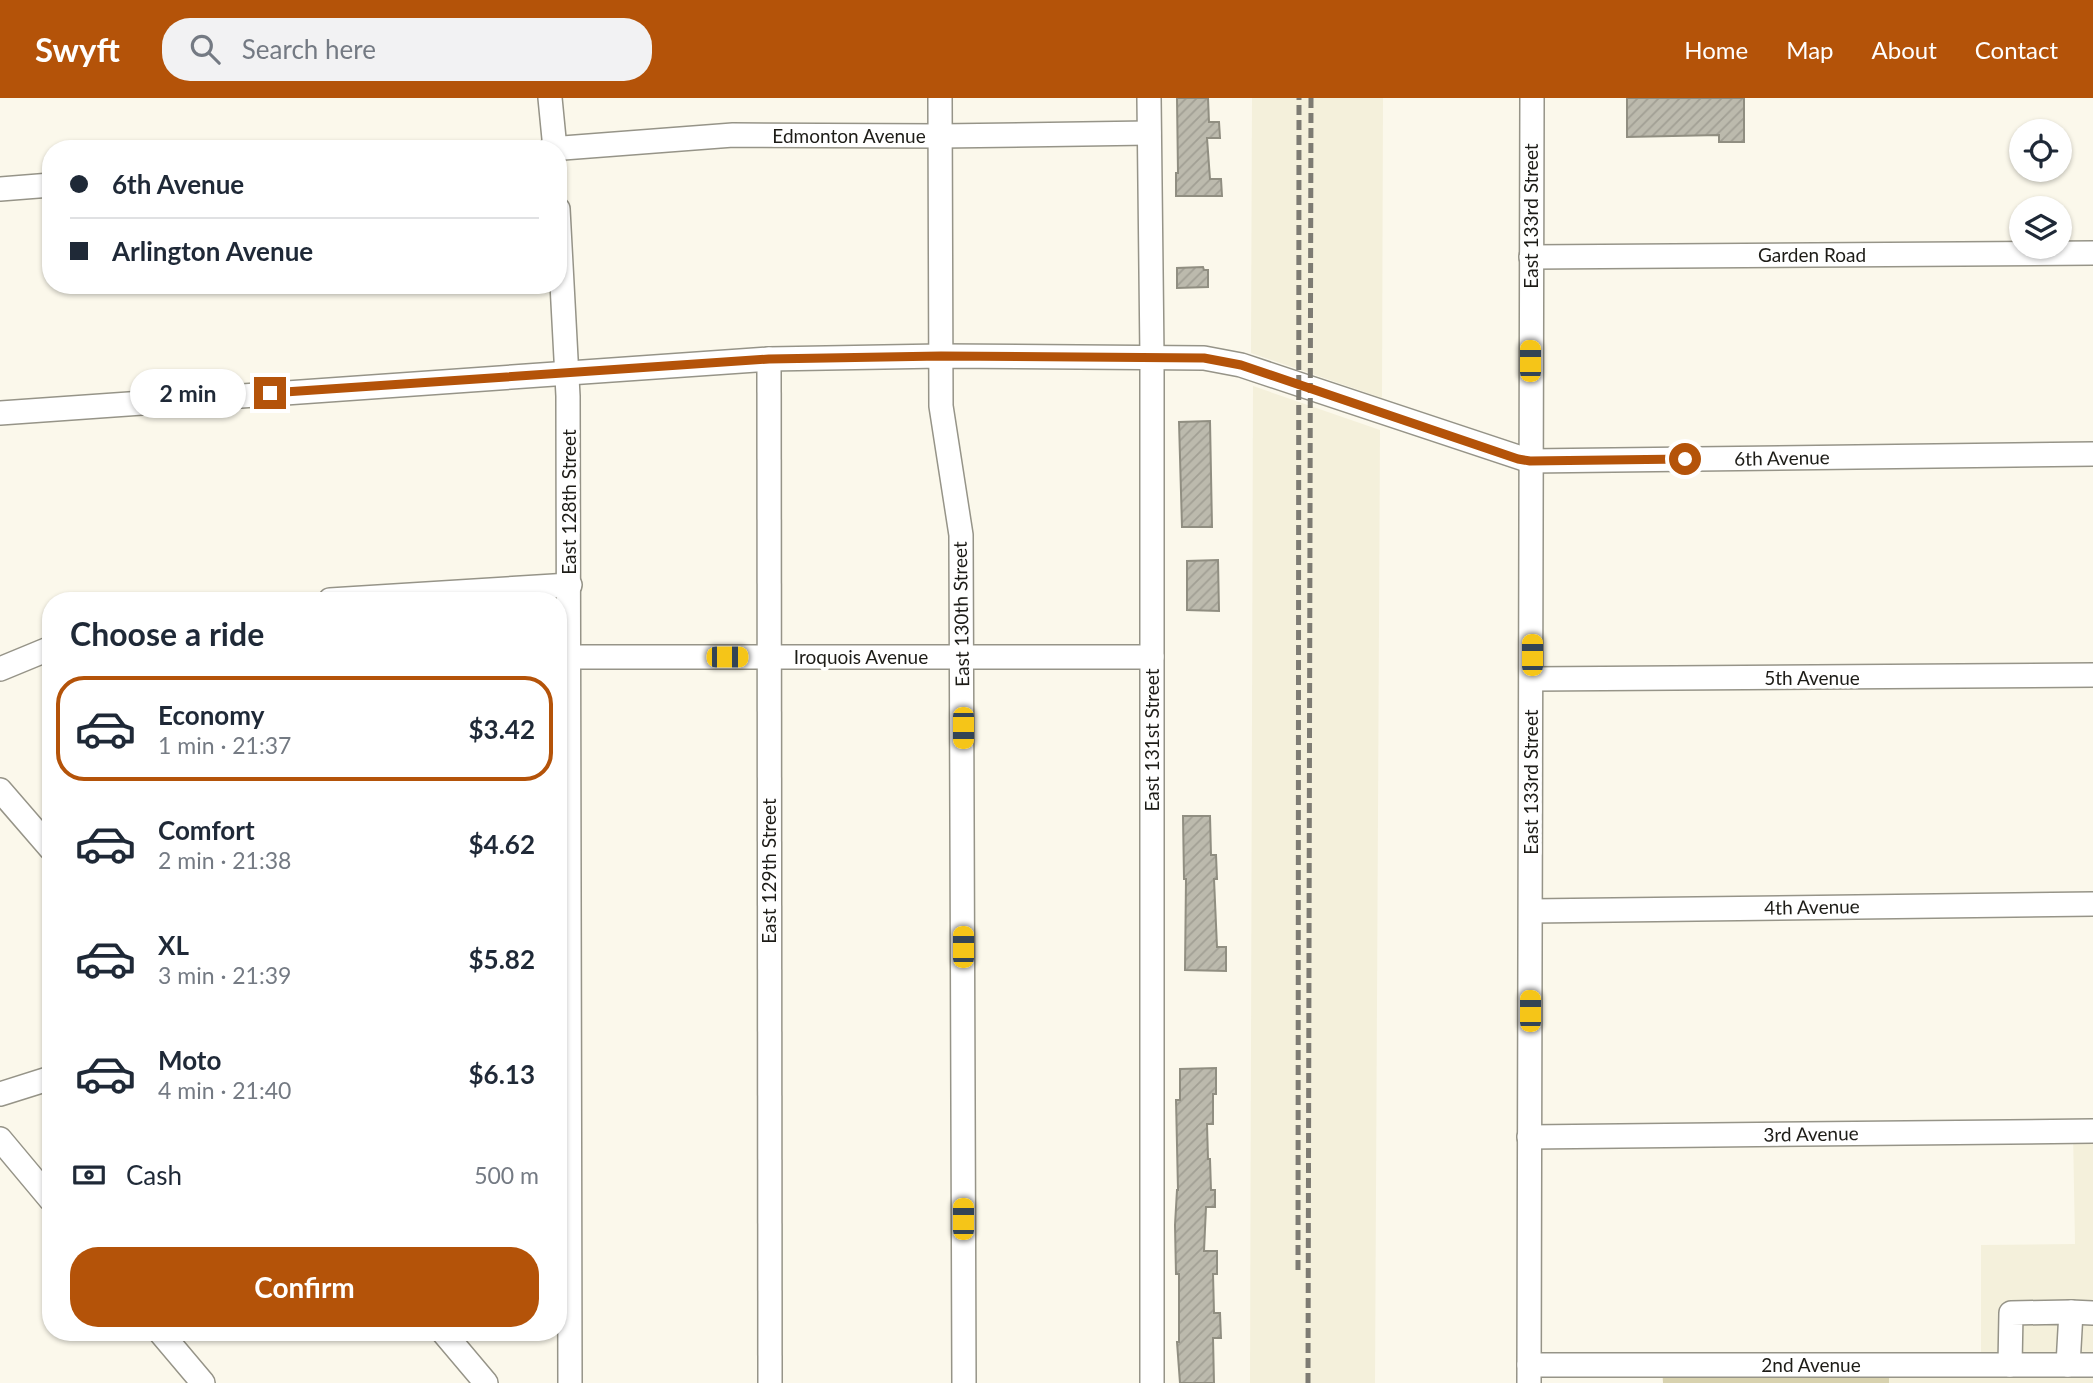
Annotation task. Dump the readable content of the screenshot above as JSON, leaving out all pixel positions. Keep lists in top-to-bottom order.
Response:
{
  "streets": {
    "street": [
      "Edmonton Avenue",
      "East 133rd Street",
      "Garden Road",
      "6th Avenue",
      "East 128th Street",
      "East 130th Street",
      "Iroquois Avenue",
      "5th Avenue",
      "East 131st Street",
      "East 129th Street",
      "4th Avenue",
      "3rd Avenue",
      "2nd Avenue"
    ]
  },
  "crossings": [
    ["Edmonton Avenue", "East 130th Street"],
    ["Edmonton Avenue", "East 131st Street"],
    ["East 133rd Street", "Garden Road"],
    ["East 133rd Street", "6th Avenue"],
    ["East 133rd Street", "5th Avenue"],
    ["East 133rd Street", "4th Avenue"],
    ["East 133rd Street", "3rd Avenue"],
    ["East 133rd Street", "2nd Avenue"],
    ["6th Avenue", "East 128th Street"],
    ["6th Avenue", "East 130th Street"],
    ["6th Avenue", "East 131st Street"],
    ["6th Avenue", "East 129th Street"],
    ["East 128th Street", "Iroquois Avenue"],
    ["East 130th Street", "Iroquois Avenue"],
    ["Iroquois Avenue", "East 131st Street"],
    ["Iroquois Avenue", "East 129th Street"]
  ],
  "page": {
    "header": "Swyft",
    "search": "Search here",
    "nav": [
      "Home",
      "Map",
      "About",
      "Contact"
    ],
    "banner": ["6th Avenue", "Arlington Avenue"],
    "bubble": "2 min",
    "heading": "Choose a ride",
    "list": [
      {
        "name": "Economy",
        "note": "1 min · 21:37",
        "value": "$3.42"
      },
      {
        "name": "Comfort",
        "note": "2 min · 21:38",
        "value": "$4.62"
      },
      {
        "name": "XL",
        "note": "3 min · 21:39",
        "value": "$5.82"
      },
      {
        "name": "Moto",
        "note": "4 min · 21:40",
        "value": "$6.13"
      }
    ],
    "pay": ["Cash", "500 m"],
    "buttons": "Confirm"
  }
}
